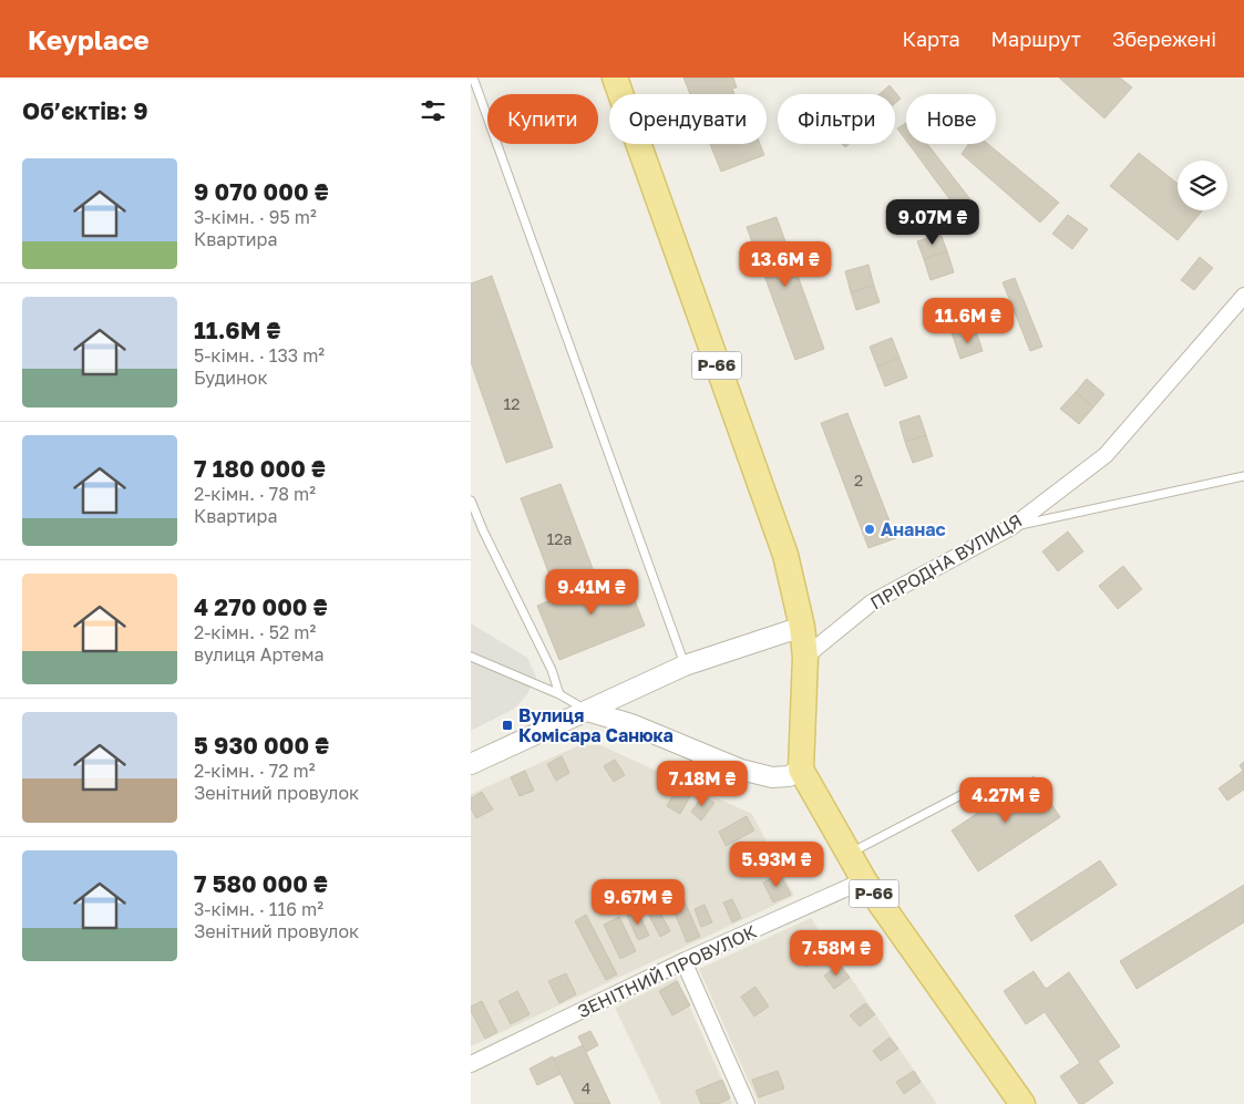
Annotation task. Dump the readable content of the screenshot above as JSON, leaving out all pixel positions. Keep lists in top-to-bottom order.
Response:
{
  "streets": {
    "main road": ["Р-66"],
    "street": ["ПРІРОДНА ВУЛИЦЯ", "ЗЕНІТНИЙ ПРОВУЛОК"]
  },
  "crossings": [
    ["Р-66", "ПРІРОДНА ВУЛИЦЯ"],
    ["Р-66", "ЗЕНІТНИЙ ПРОВУЛОК"]
  ],
  "places": {
    "other": ["Ананас"],
    "transit": ["Вулиця Комісара Санюка"]
  },
  "house_numbers": [
    "12",
    "2",
    "12а",
    "4"
  ],
  "page": {
    "header": "Keyplace",
    "nav": ["Карта", "Маршрут", "Збережені"],
    "heading": "Об’єктів: 9",
    "chip": [
      "Купити",
      "Орендувати",
      "Фільтри",
      "Нове"
    ],
    "list": [
      {
        "name": "9 070 000 ₴",
        "note": "3-кімн. · 95 m² · Квартира"
      },
      {
        "name": "11.6M ₴",
        "note": "5-кімн. · 133 m² · Будинок"
      },
      {
        "name": "7 180 000 ₴",
        "note": "2-кімн. · 78 m² · Квартира"
      },
      {
        "name": "4 270 000 ₴",
        "note": "2-кімн. · 52 m² · вулиця Артема"
      },
      {
        "name": "5 930 000 ₴",
        "note": "2-кімн. · 72 m² · Зенітний провулок"
      },
      {
        "name": "7 580 000 ₴",
        "note": "3-кімн. · 116 m² · Зенітний провулок"
      }
    ],
    "price": [
      "9.07M ₴",
      "13.6M ₴",
      "11.6M ₴",
      "9.41M ₴",
      "7.18M ₴",
      "4.27M ₴",
      "5.93M ₴",
      "9.67M ₴",
      "7.58M ₴"
    ]
  }
}
